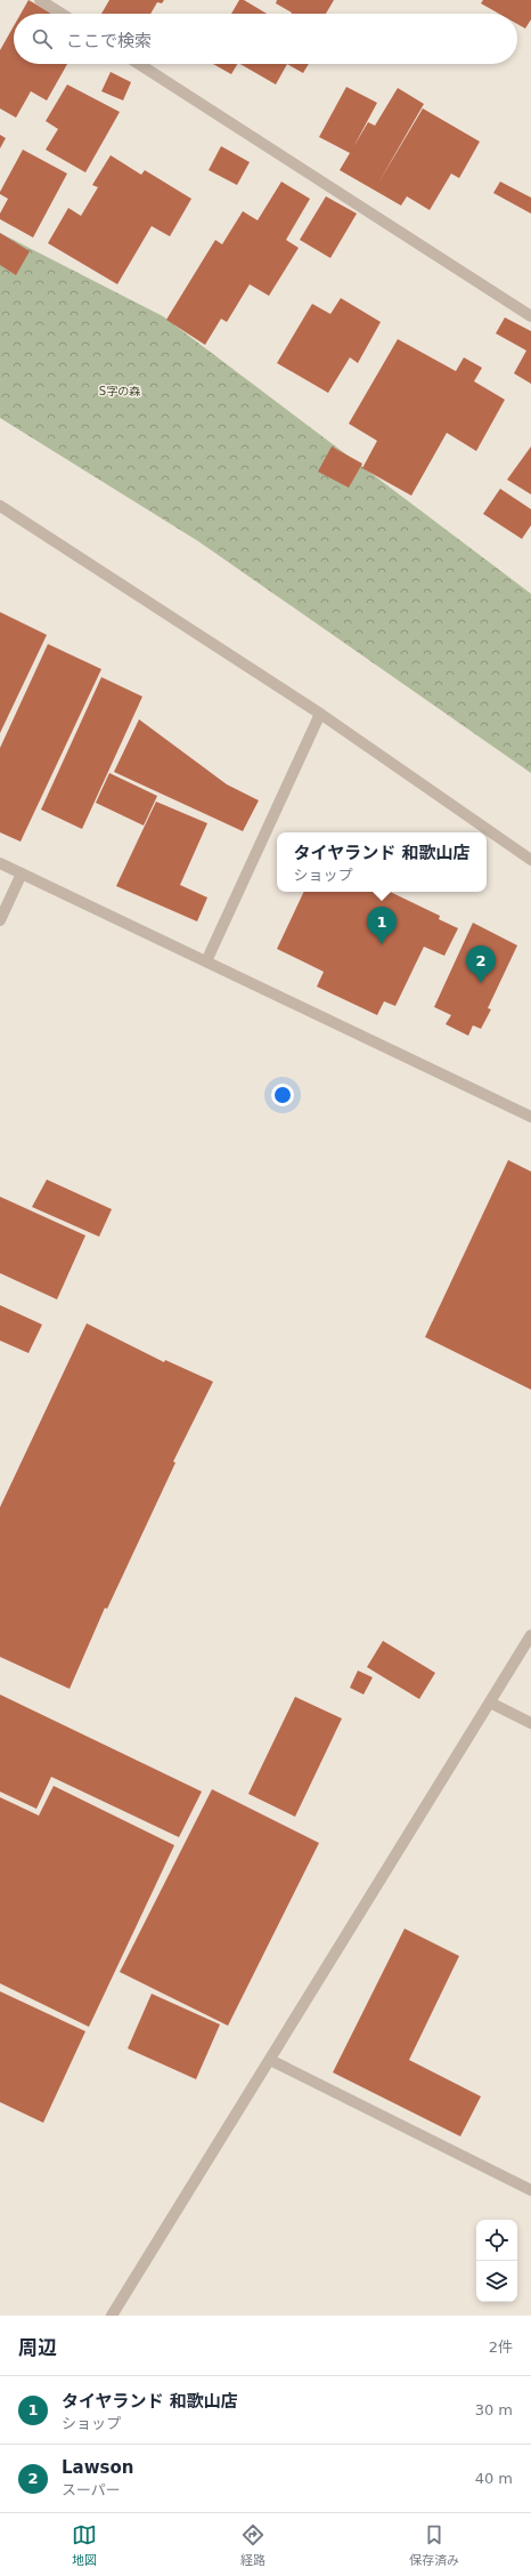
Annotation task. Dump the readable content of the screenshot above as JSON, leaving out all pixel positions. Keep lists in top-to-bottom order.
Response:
{
  "parks": ["S字の森"],
  "page": {
    "search": "ここで検索",
    "popup": ["タイヤランド 和歌山店", "ショップ"],
    "pins": ["1", "2"],
    "heading": ["周辺", "2件"],
    "list": [
      {
        "mark": "1",
        "name": "タイヤランド 和歌山店",
        "note": "ショップ",
        "value": "30 m"
      },
      {
        "mark": "2",
        "name": "Lawson",
        "note": "スーパー",
        "value": "40 m"
      }
    ],
    "nav": ["地図", "経路", "保存済み"]
  }
}
